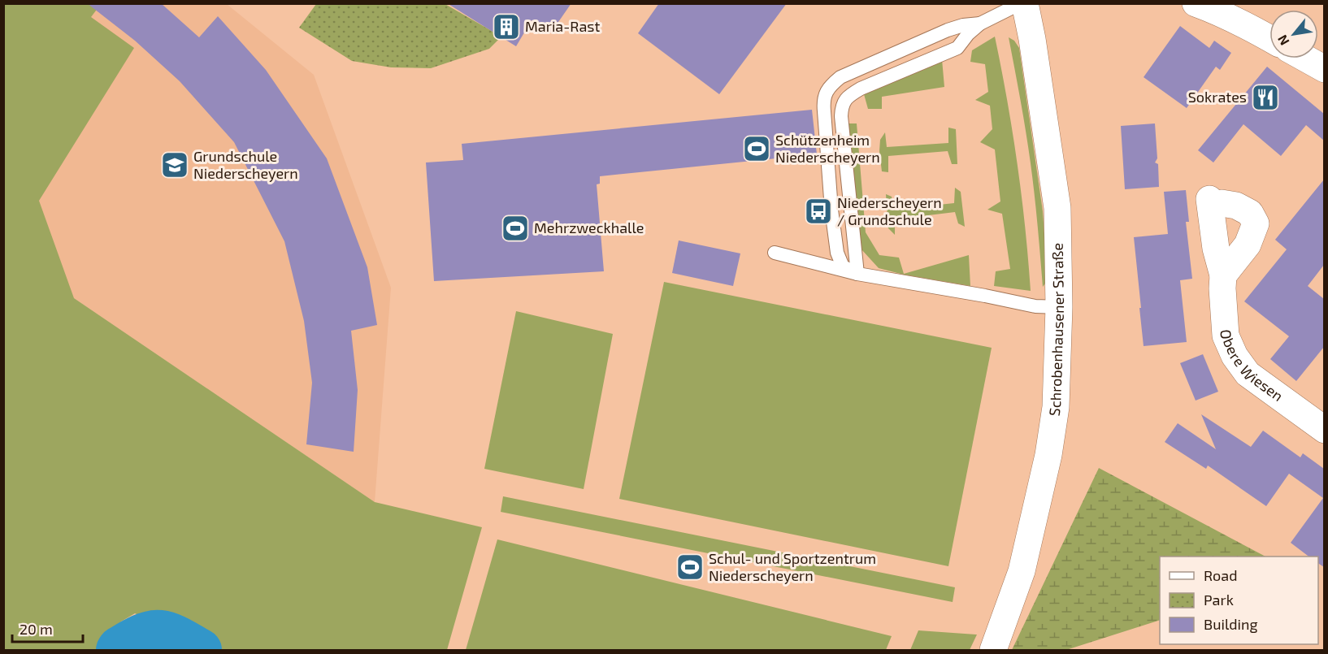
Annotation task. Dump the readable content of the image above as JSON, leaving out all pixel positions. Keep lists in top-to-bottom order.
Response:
{
  "streets": {
    "main road": ["Schrobenhausener Straße", "Obere Wiesen"]
  },
  "places": {
    "building": ["Maria-Rast"],
    "restaurant": ["Sokrates"],
    "sports": ["Schützenheim Niederscheyern", "Mehrzweckhalle", "Schul- und Sportzentrum Niederscheyern"],
    "school or university": ["Grundschule Niederscheyern"],
    "bus stop": ["Niederscheyern / Grundschule"]
  },
  "legend": ["Road", "Park", "Building"],
  "scale_bar": "20 m",
  "north": "bottom left"
}
